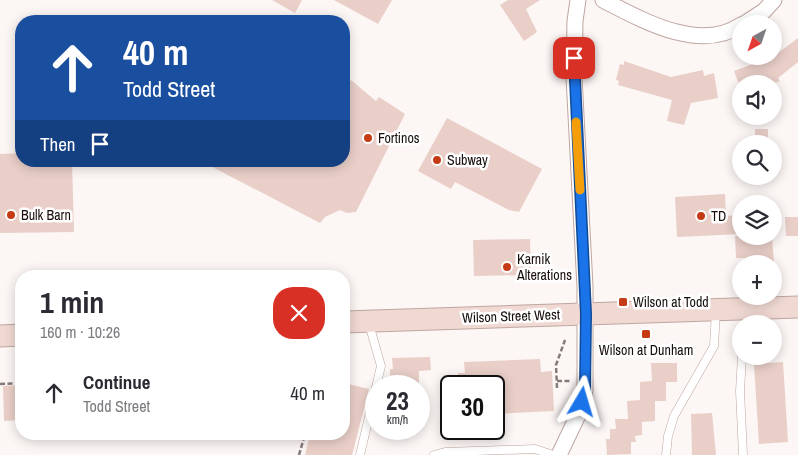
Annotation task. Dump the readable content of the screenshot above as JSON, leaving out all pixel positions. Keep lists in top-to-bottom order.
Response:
{
  "streets": {
    "main road": ["Wilson Street West"]
  },
  "places": {
    "other": [
      "Fortinos",
      "Subway",
      "Bulk Barn",
      "TD",
      "Karnik Alterations"
    ],
    "transit": ["Wilson at Todd", "Wilson at Dunham"]
  },
  "north": "bottom left",
  "page": {
    "map_buttons": ["+", "−"],
    "turn": ["40 m", "Todd Street"],
    "then": "Then",
    "heading": ["1 min", "160 m · 10:26"],
    "list": [
      {
        "name": "Continue",
        "note": "Todd Street",
        "value": "40 m"
      }
    ],
    "speed": "23 km/h",
    "limit": "30"
  }
}
